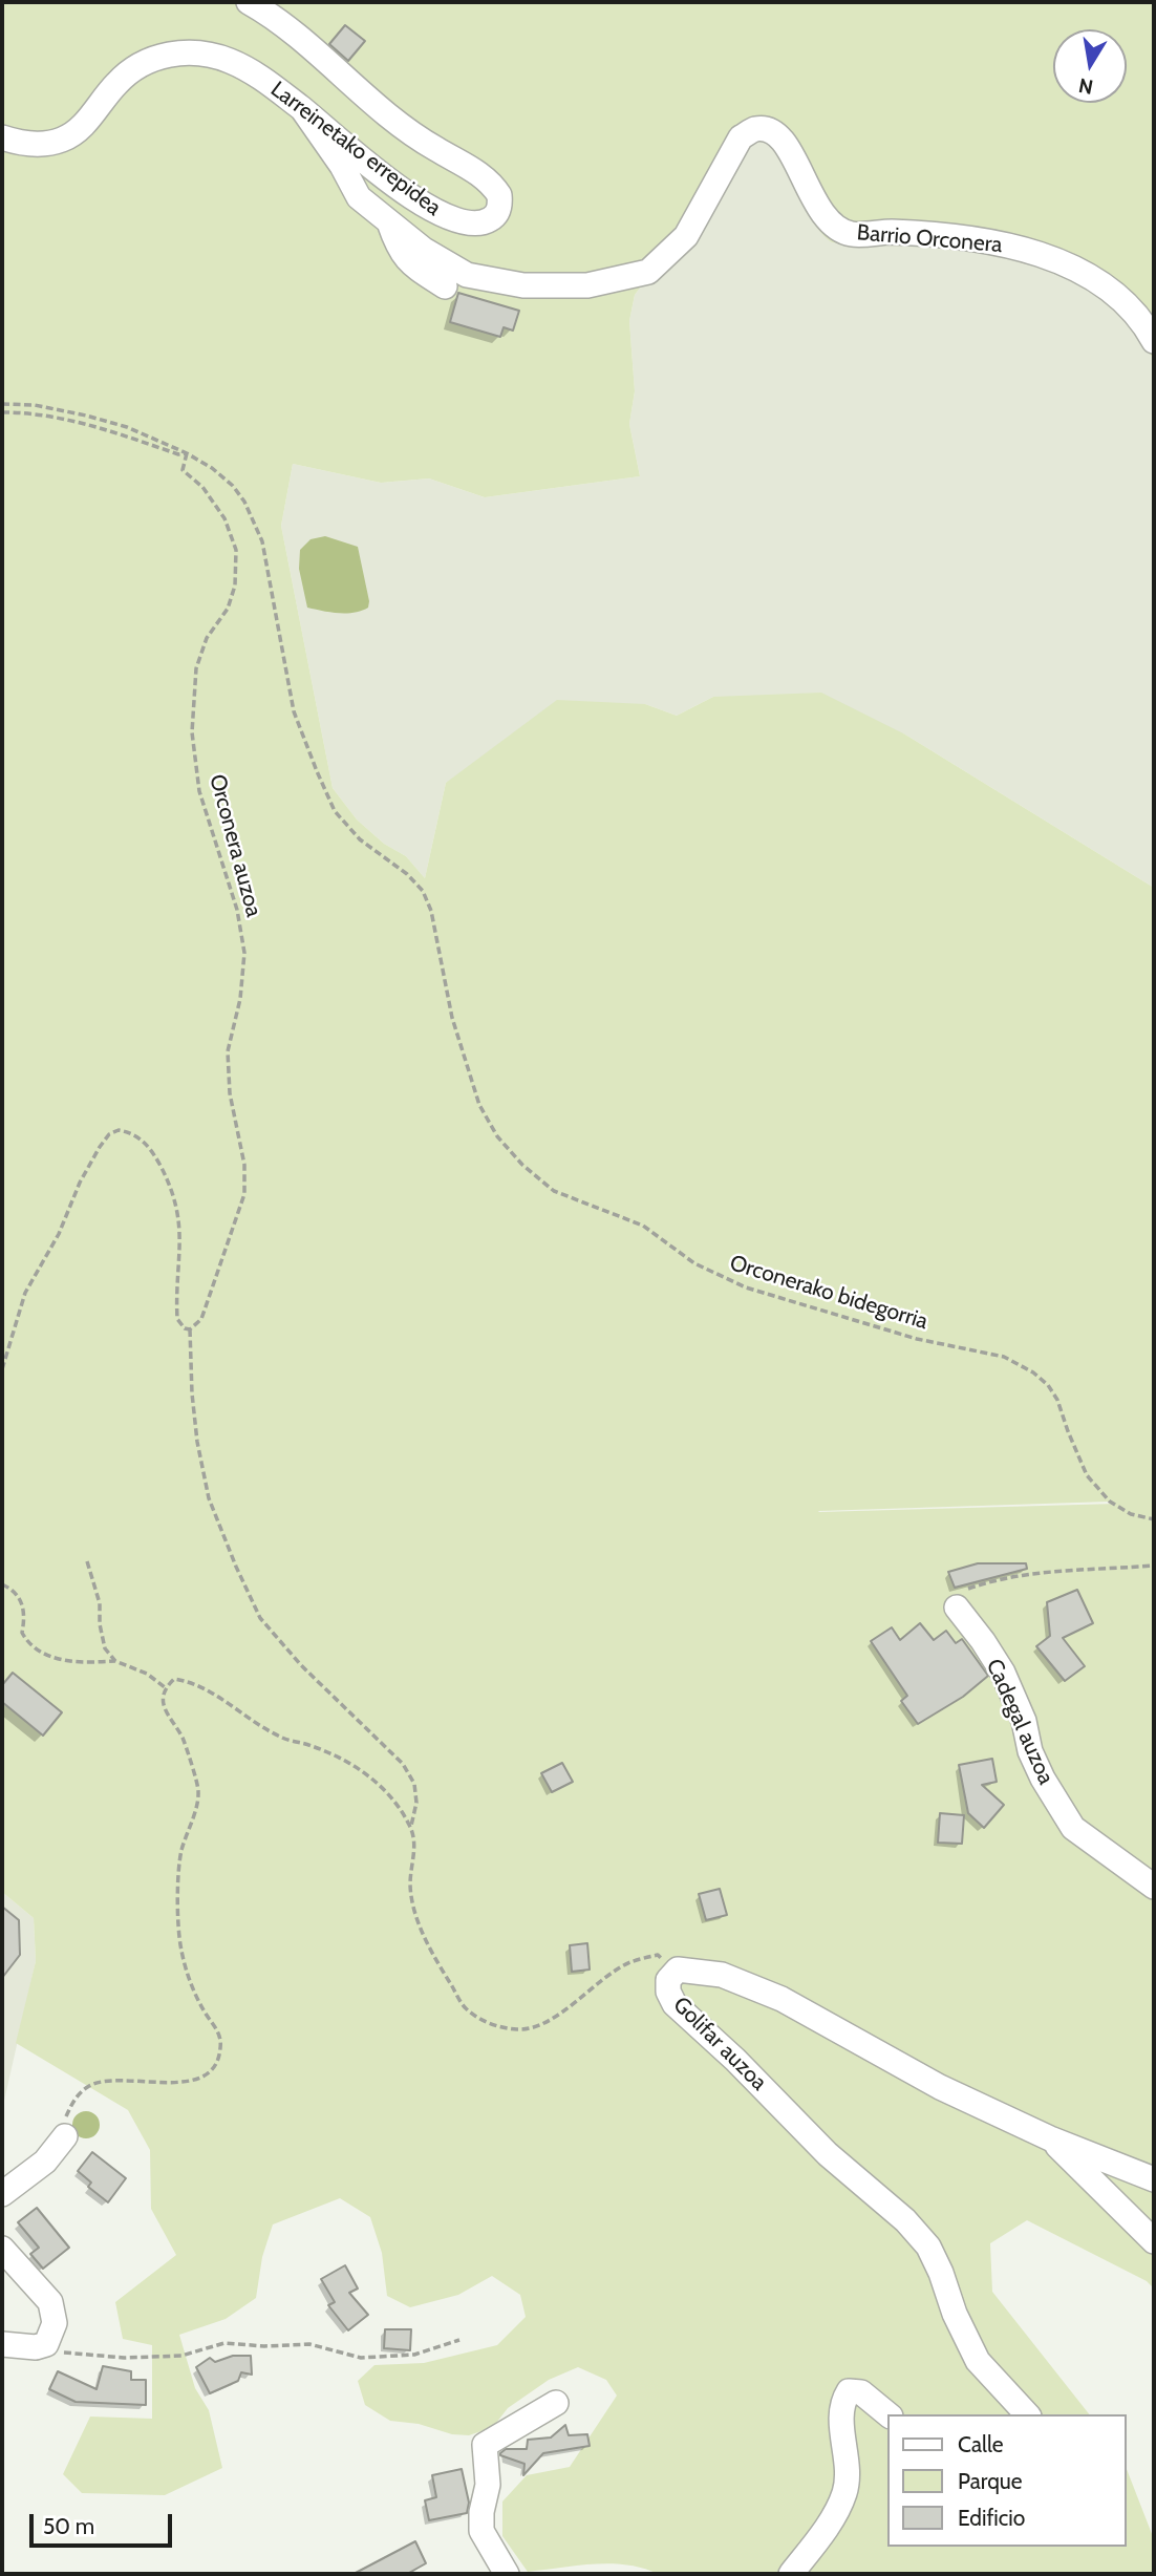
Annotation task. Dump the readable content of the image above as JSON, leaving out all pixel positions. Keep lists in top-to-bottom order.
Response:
{
  "streets": {
    "street": [
      "Larreinetako errepidea",
      "Barrio Orconera",
      "Cadegal auzoa",
      "Golifar auzoa"
    ],
    "path": ["Orconera auzoa", "Orconerako bidegorria"]
  },
  "crossings": [
    ["Larreinetako errepidea", "Barrio Orconera"],
    ["Orconera auzoa", "Orconerako bidegorria"]
  ],
  "legend": ["Calle", "Parque", "Edificio"],
  "scale_bar": "50 m",
  "north": "bottom"
}
